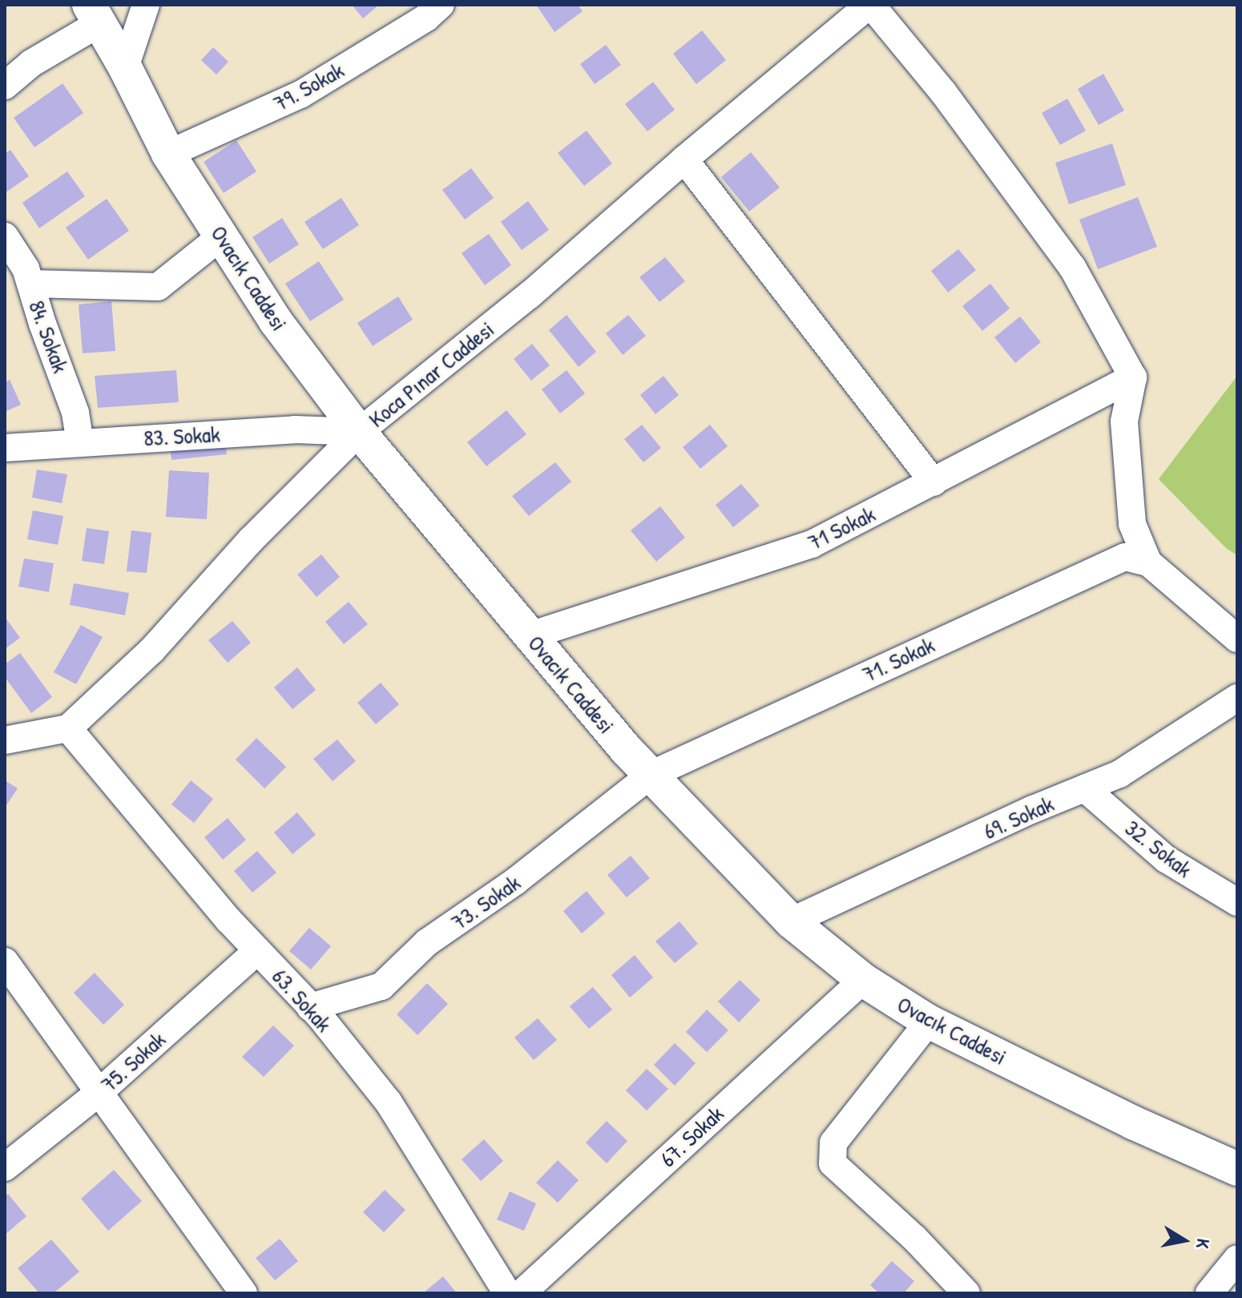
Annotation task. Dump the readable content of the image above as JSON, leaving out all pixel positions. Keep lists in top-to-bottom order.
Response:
{
  "streets": {
    "main road": ["Ovacık Caddesi"],
    "street": [
      "79. Sokak",
      "84. Sokak",
      "Koca Pınar Caddesi",
      "83. Sokak",
      "71 Sokak",
      "71. Sokak",
      "69. Sokak",
      "32. Sokak",
      "73. Sokak",
      "63. Sokak",
      "75. Sokak",
      "67. Sokak"
    ]
  },
  "crossings": [
    ["79. Sokak", "Ovacık Caddesi"],
    ["Ovacık Caddesi", "Koca Pınar Caddesi"],
    ["Ovacık Caddesi", "83. Sokak"],
    ["Ovacık Caddesi", "71 Sokak"],
    ["Ovacık Caddesi", "71. Sokak"],
    ["Ovacık Caddesi", "69. Sokak"],
    ["Ovacık Caddesi", "73. Sokak"],
    ["Ovacık Caddesi", "67. Sokak"],
    ["84. Sokak", "83. Sokak"],
    ["Koca Pınar Caddesi", "83. Sokak"],
    ["Koca Pınar Caddesi", "63. Sokak"],
    ["71. Sokak", "73. Sokak"],
    ["69. Sokak", "32. Sokak"],
    ["73. Sokak", "63. Sokak"],
    ["63. Sokak", "75. Sokak"]
  ],
  "north": "right"
}
